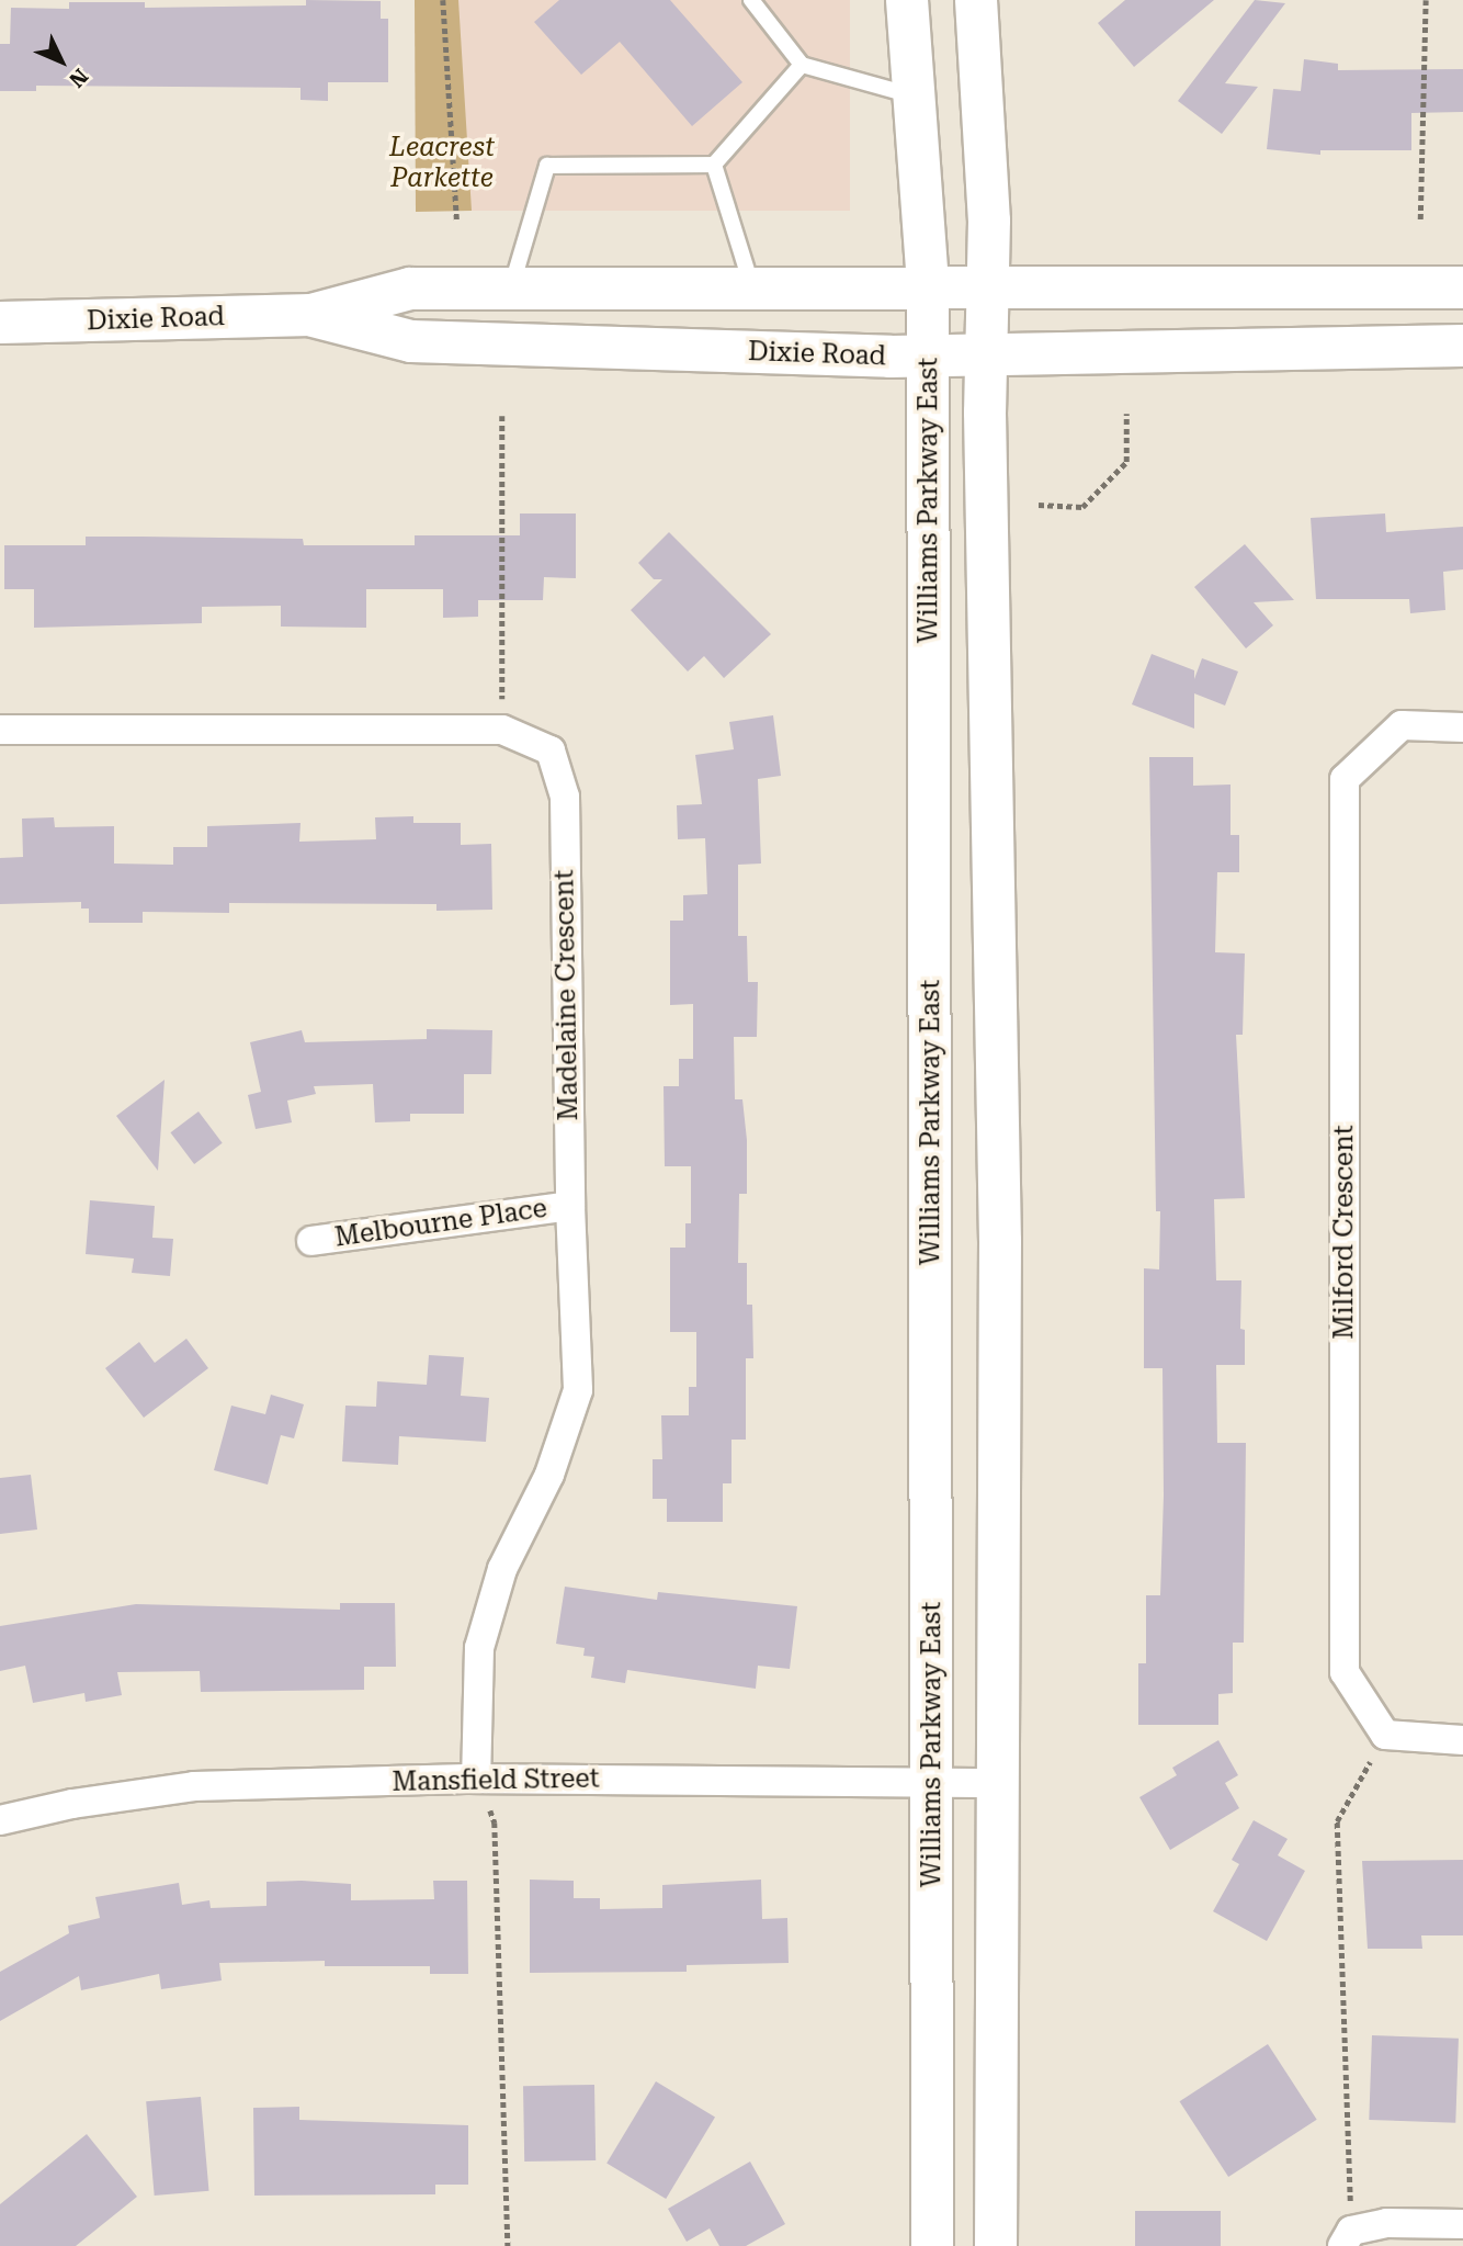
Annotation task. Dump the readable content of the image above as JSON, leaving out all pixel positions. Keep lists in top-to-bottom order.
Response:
{
  "streets": {
    "main road": ["Dixie Road", "Williams Parkway East"],
    "street": [
      "Madelaine Crescent",
      "Melbourne Place",
      "Milford Crescent",
      "Mansfield Street"
    ]
  },
  "crossings": [
    ["Dixie Road", "Williams Parkway East"],
    ["Williams Parkway East", "Mansfield Street"],
    ["Madelaine Crescent", "Melbourne Place"],
    ["Madelaine Crescent", "Mansfield Street"]
  ],
  "parks": ["Leacrest Parkette"],
  "north": "bottom right"
}
